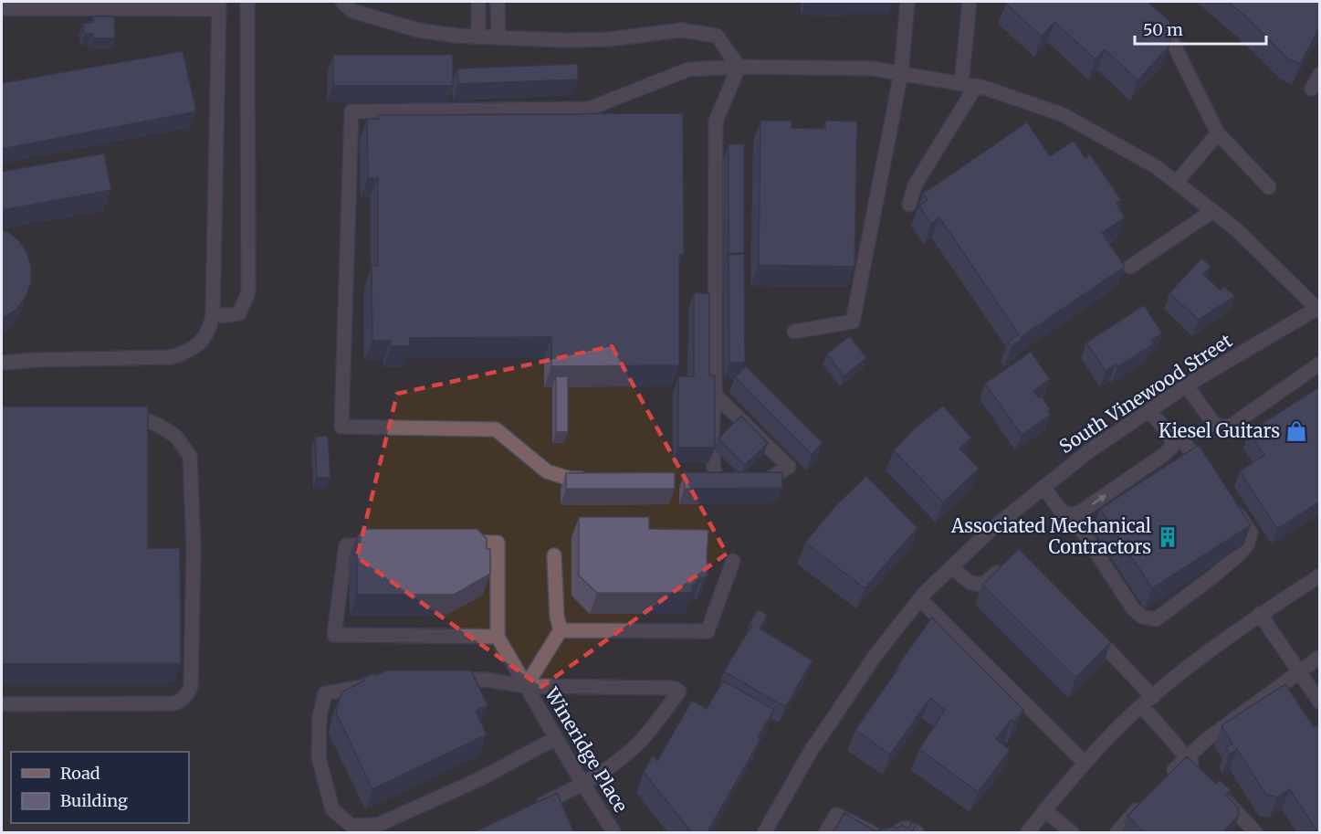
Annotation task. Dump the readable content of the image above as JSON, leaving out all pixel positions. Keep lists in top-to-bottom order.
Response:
{
  "streets": {
    "street": ["South Vinewood Street", "Wineridge Place"]
  },
  "places": {
    "shop": ["Kiesel Guitars"],
    "building": ["Associated Mechanical Contractors"]
  },
  "legend": ["Road", "Building"],
  "scale_bar": "50 m"
}
